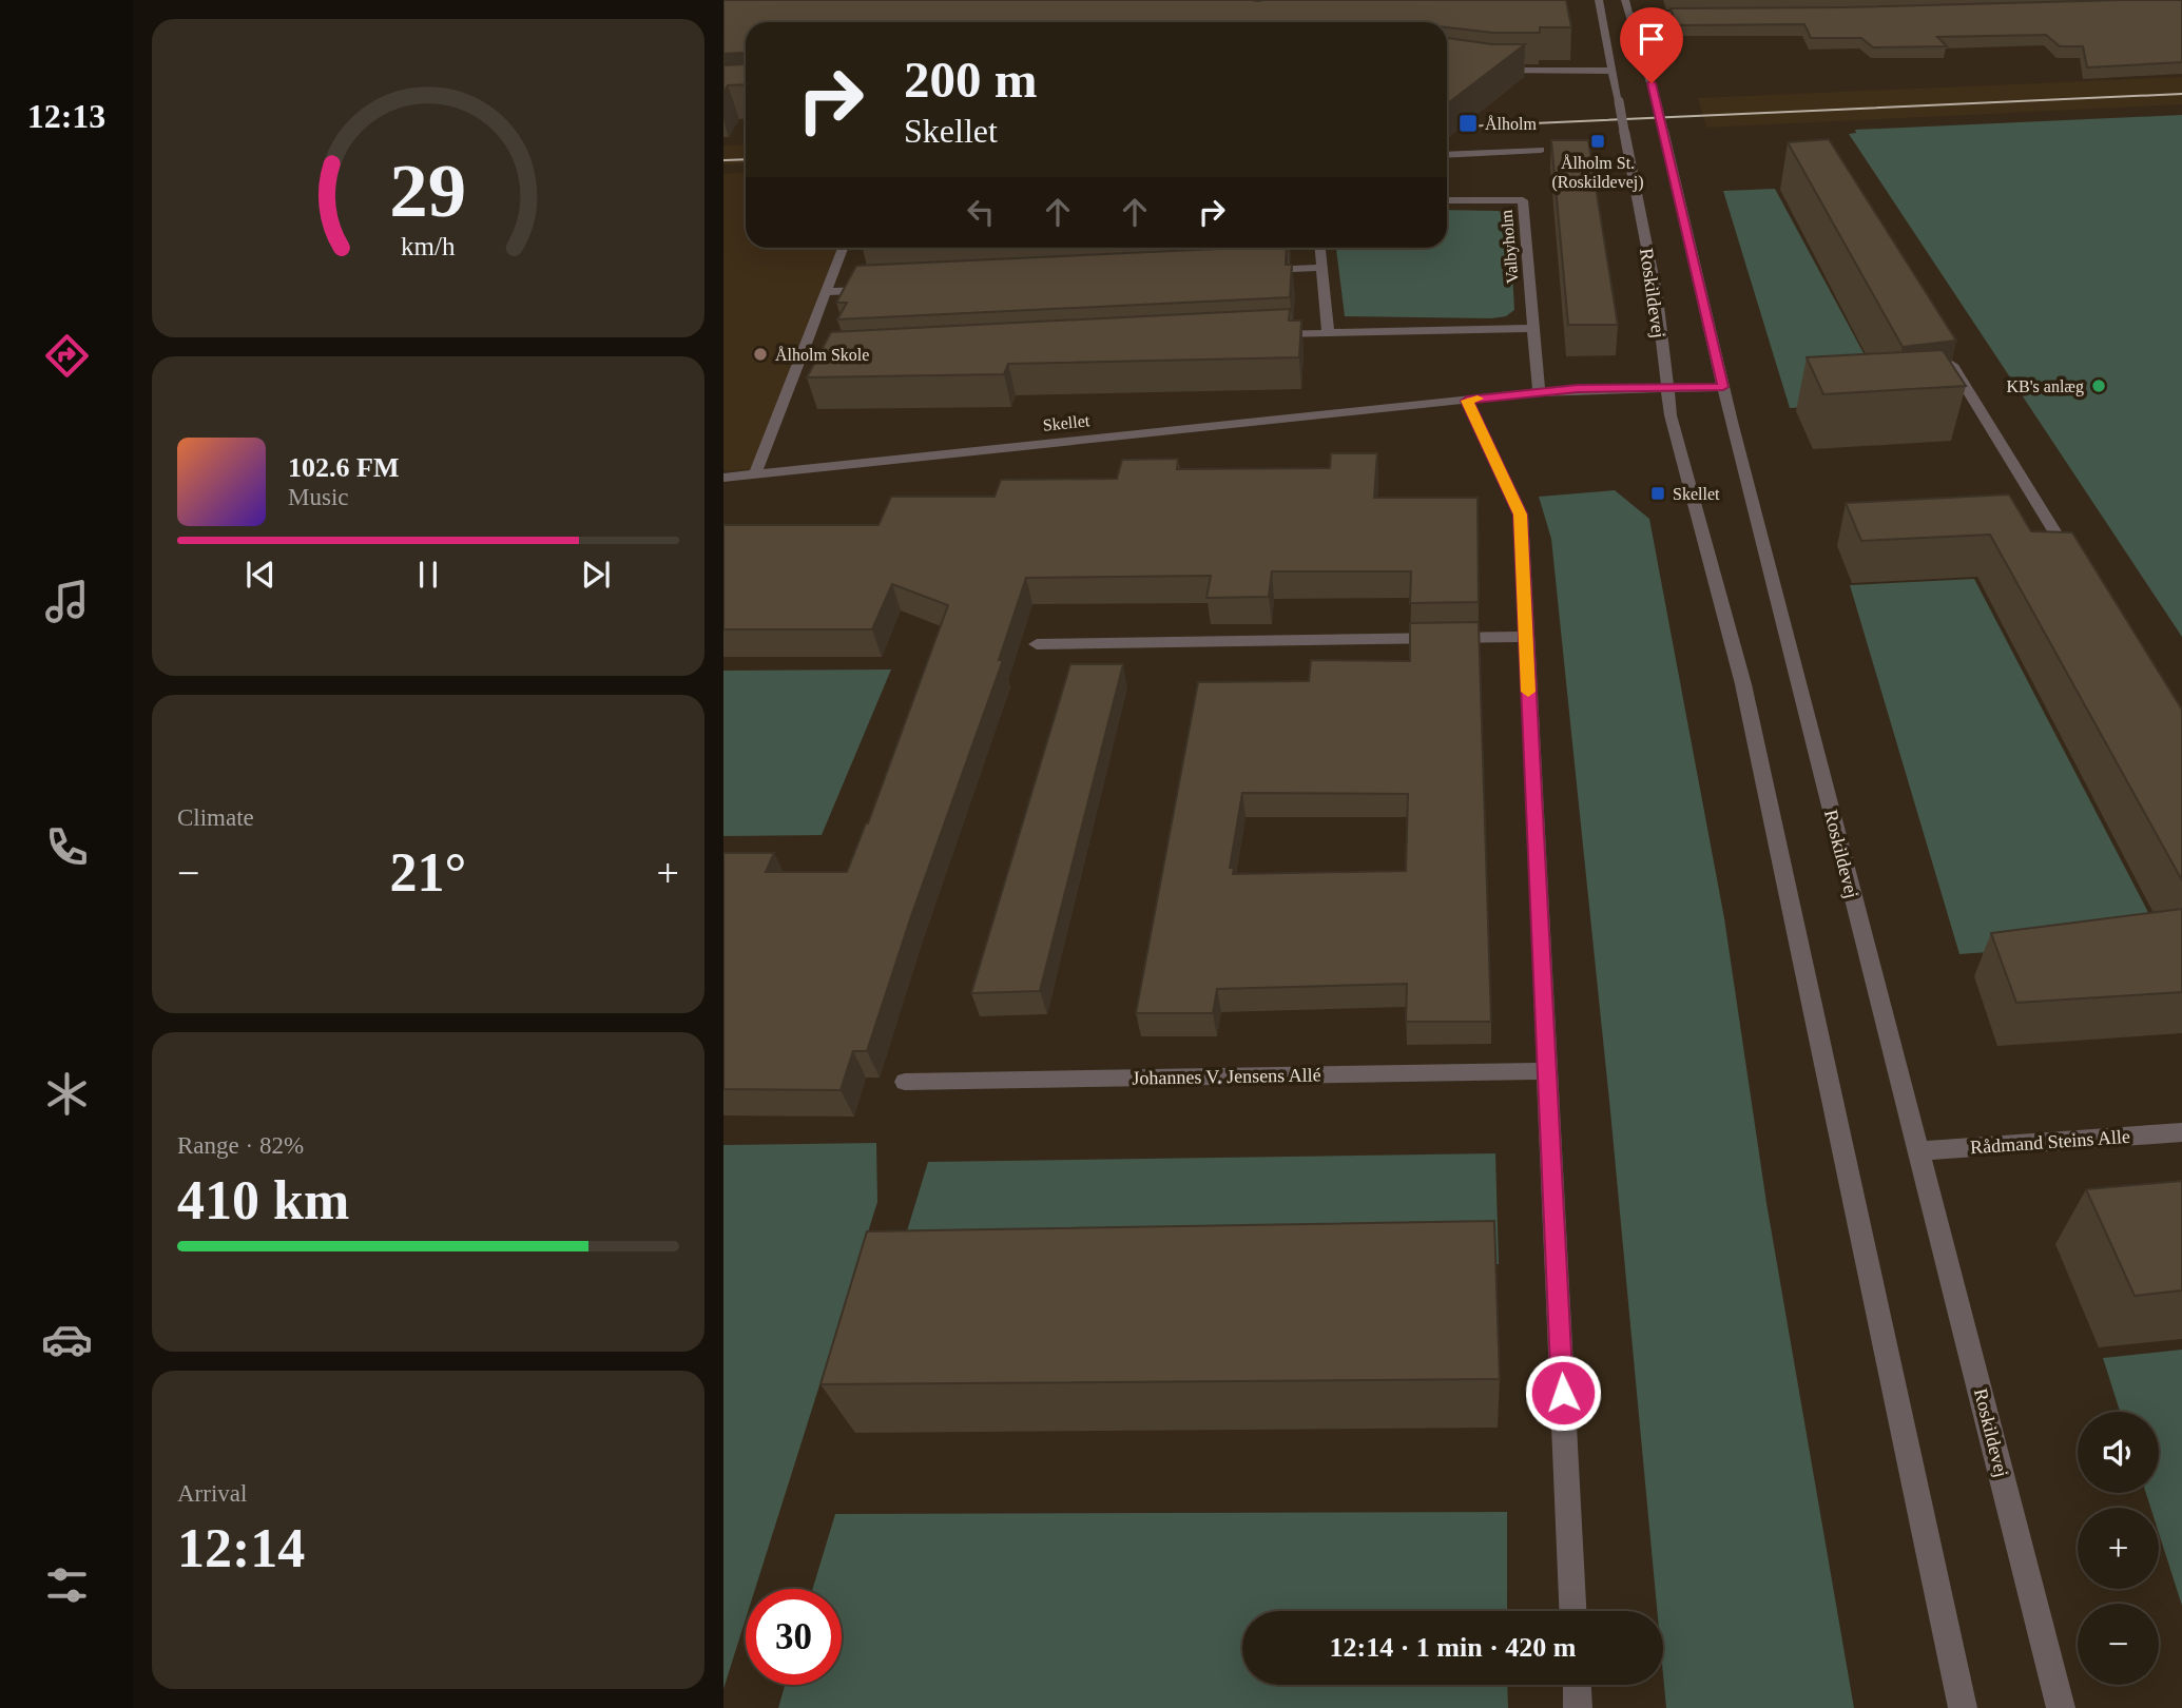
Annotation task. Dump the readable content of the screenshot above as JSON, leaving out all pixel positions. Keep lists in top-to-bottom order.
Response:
{
  "streets": {
    "street": [
      "Valbyholm",
      "Roskildevej",
      "Skellet",
      "Johannes V. Jensens Allé",
      "Rådmand Steins Alle"
    ]
  },
  "crossings": [
    ["Valbyholm", "Skellet"],
    ["Roskildevej", "Skellet"],
    ["Roskildevej", "Rådmand Steins Alle"]
  ],
  "places": {
    "transit": ["Ålholm", "Ålholm St. (Roskildevej)", "Skellet"],
    "other": ["Ålholm Skole", "KB's anlæg"]
  },
  "page": {
    "tabs": "12:13",
    "turn": ["200 m", "Skellet"],
    "song": ["102.6 FM", "Music"],
    "tile": [
      "Climate",
      ["Range · 82%", "410 km"],
      ["Arrival", "12:14"]
    ],
    "heat": ["−", "21°", "+"],
    "map_buttons": ["+", "−"],
    "limit": "30",
    "trip": "12:14 · 1 min · 420 m",
    "gauge": ["29", "km/h"]
  }
}
